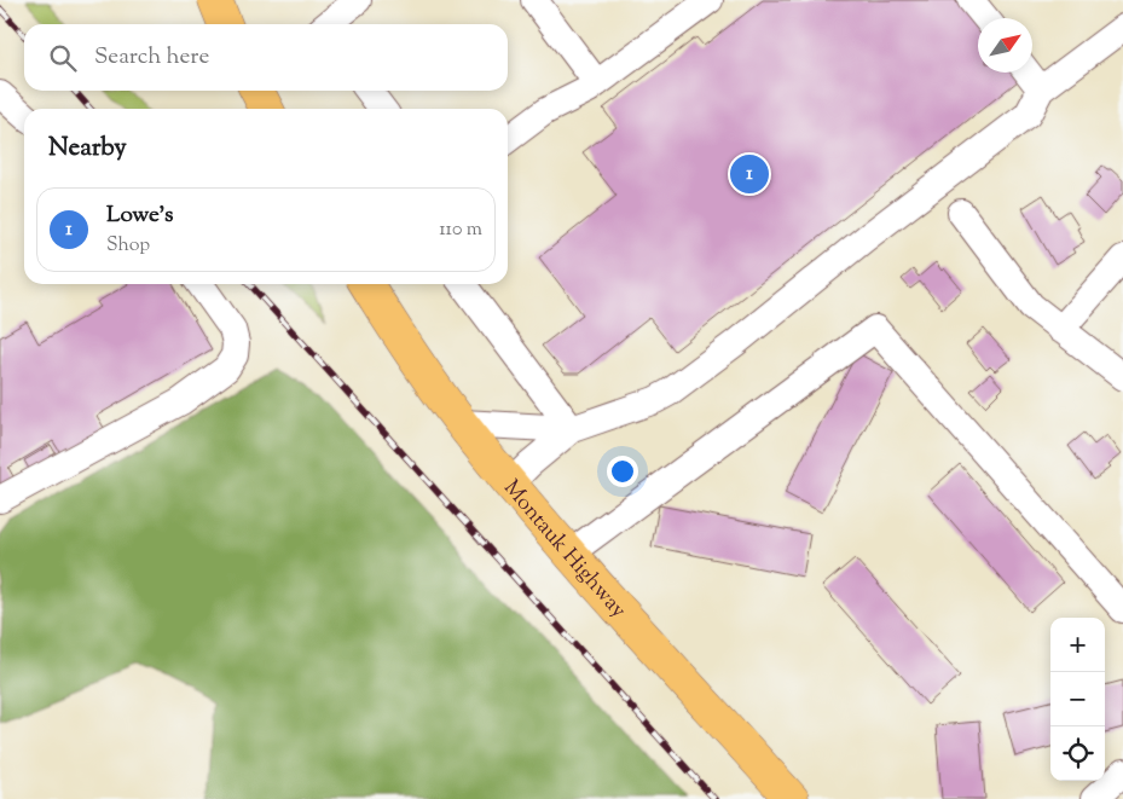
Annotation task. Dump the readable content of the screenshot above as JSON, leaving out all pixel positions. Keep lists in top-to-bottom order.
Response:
{
  "streets": {
    "main road": ["Montauk Highway"]
  },
  "north": "top right",
  "page": {
    "search": "Search here",
    "heading": "Nearby",
    "pins": "1",
    "list": [
      {
        "mark": "1",
        "name": "Lowe's",
        "note": "Shop",
        "value": "110 m"
      }
    ],
    "map_buttons": ["+", "−"]
  }
}
